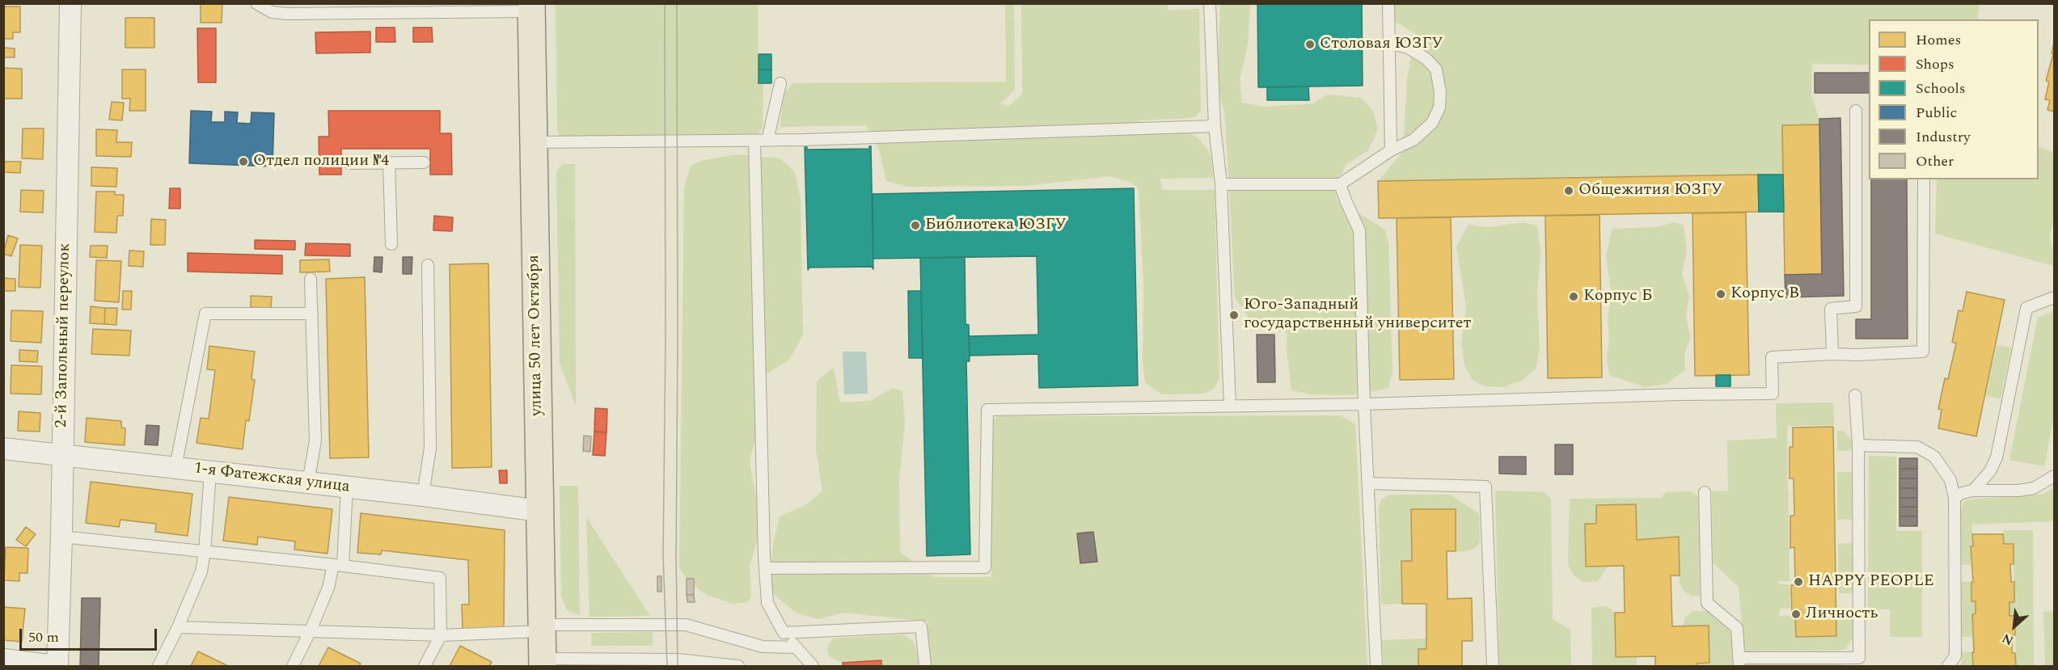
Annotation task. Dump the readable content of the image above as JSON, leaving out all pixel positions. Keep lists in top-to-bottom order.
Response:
{
  "streets": {
    "main road": ["улица 50 лет Октября"],
    "street": ["2-й Запольный переулок", "1-я Фатежская улица"]
  },
  "crossings": [
    ["2-й Запольный переулок", "1-я Фатежская улица"],
    ["улица 50 лет Октября", "1-я Фатежская улица"]
  ],
  "places": [
    "Столовая ЮЗГУ",
    "Отдел полиции №4",
    "Общежития ЮЗГУ",
    "Библиотека ЮЗГУ",
    "Корпус В",
    "Корпус Б",
    "Юго-Западный государственный университет",
    "HAPPY PEOPLE",
    "Личность"
  ],
  "legend": [
    "Homes",
    "Shops",
    "Schools",
    "Public",
    "Industry",
    "Other"
  ],
  "scale_bar": "50 m",
  "north": "bottom left"
}
